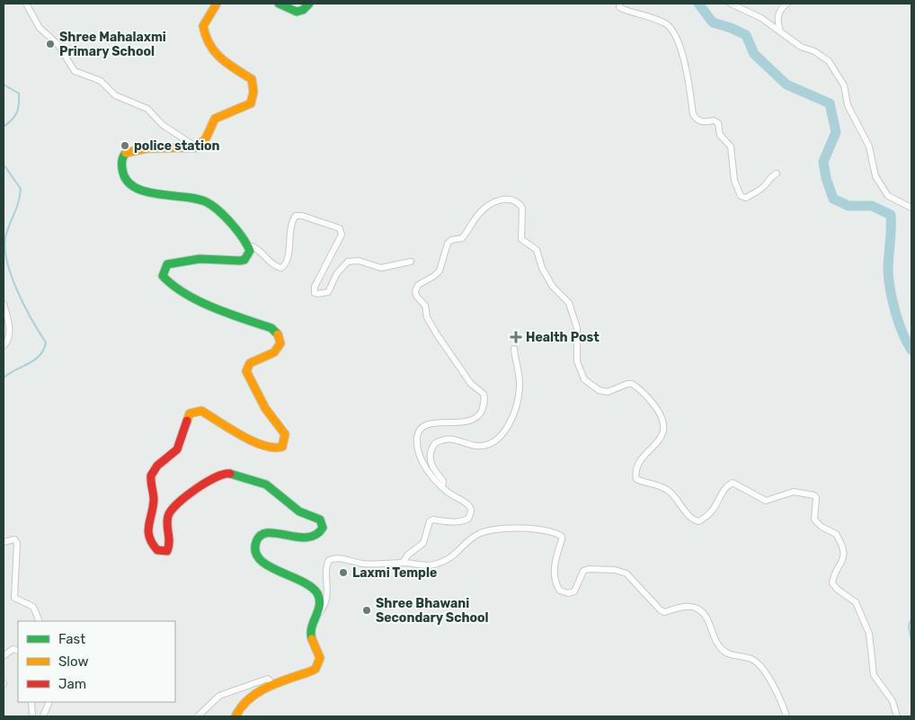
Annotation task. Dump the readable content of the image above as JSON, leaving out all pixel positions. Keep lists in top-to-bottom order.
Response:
{
  "places": {
    "other": [
      "Shree Mahalaxmi Primary School",
      "police station",
      "Laxmi Temple",
      "Shree Bhawani Secondary School"
    ],
    "health": ["Health Post"]
  },
  "legend": ["Fast", "Slow", "Jam"]
}
